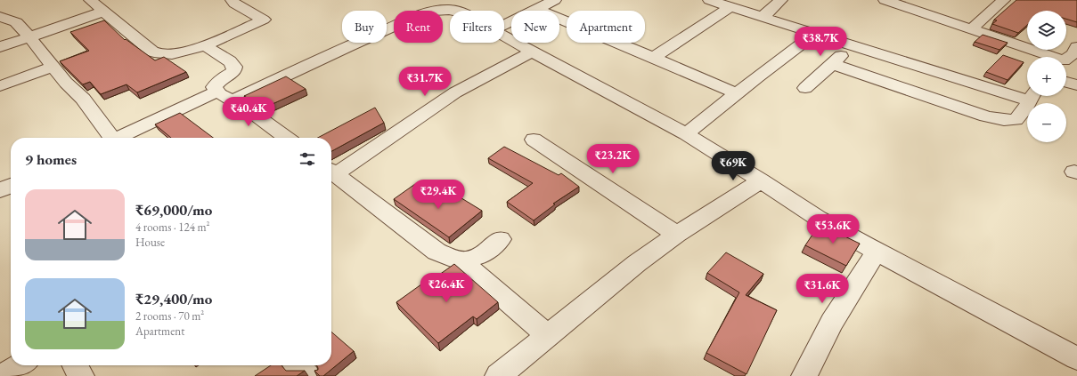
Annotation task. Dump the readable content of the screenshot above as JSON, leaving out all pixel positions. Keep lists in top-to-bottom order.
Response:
{
  "page": {
    "map_buttons": ["+", "−"],
    "chip": [
      "Buy",
      "Rent",
      "Filters",
      "New",
      "Apartment"
    ],
    "price": [
      "₹38.7K",
      "₹31.7K",
      "₹40.4K",
      "₹23.2K",
      "₹69K",
      "₹29.4K",
      "₹53.6K",
      "₹26.4K",
      "₹31.6K"
    ],
    "heading": "9 homes",
    "list": [
      {
        "name": "₹69,000/mo",
        "note": "4 rooms · 124 m² · House"
      },
      {
        "name": "₹29,400/mo",
        "note": "2 rooms · 70 m² · Apartment"
      }
    ]
  }
}
